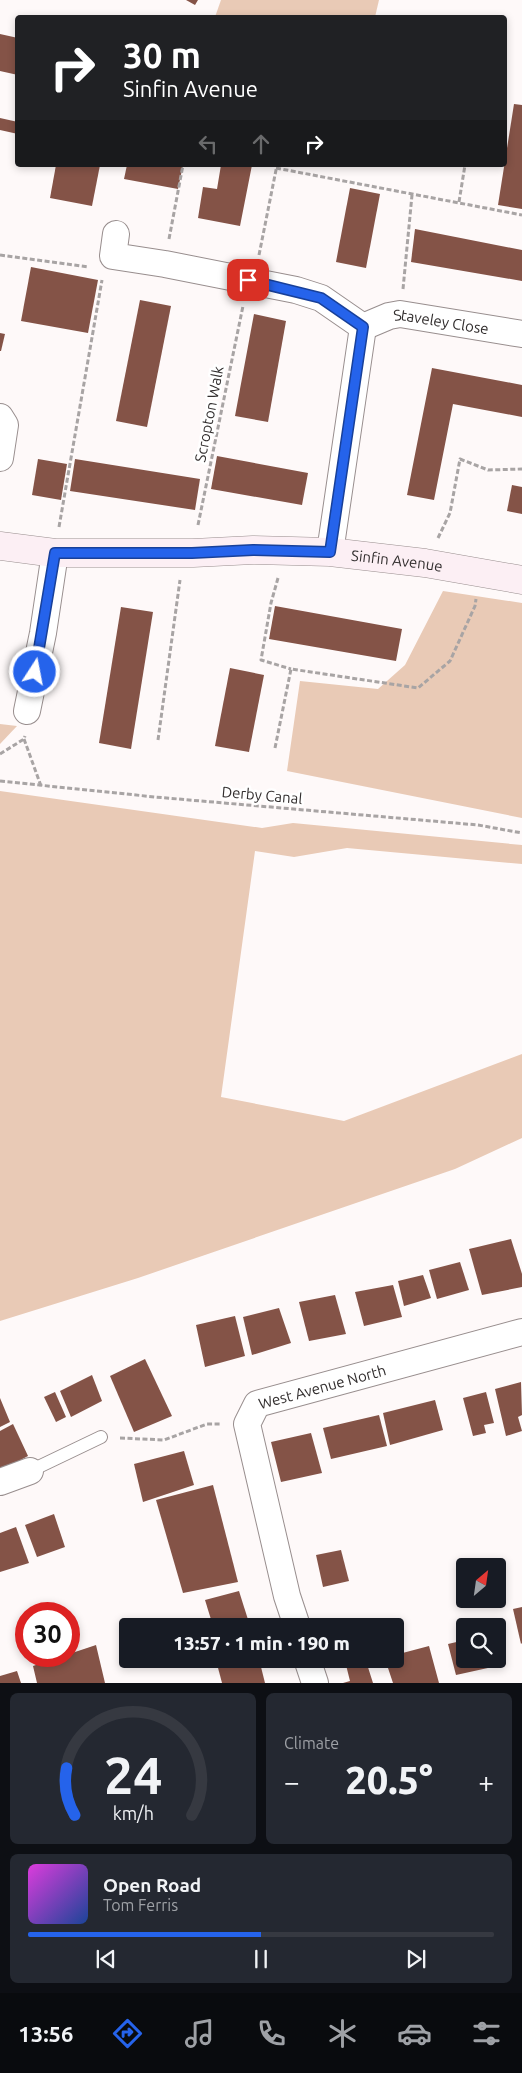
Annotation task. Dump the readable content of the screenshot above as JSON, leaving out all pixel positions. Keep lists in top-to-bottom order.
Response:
{
  "streets": {
    "street": ["Staveley Close", "Sinfin Avenue", "West Avenue North"],
    "path": ["Scropton Walk", "Derby Canal"]
  },
  "crossings": [
    ["Scropton Walk", "Sinfin Avenue"]
  ],
  "north": "top right",
  "page": {
    "turn": ["30 m", "Sinfin Avenue"],
    "limit": "30",
    "trip": "13:57 · 1 min · 190 m",
    "tile": "Climate",
    "heat": ["−", "20.5°", "+"],
    "song": ["Open Road", "Tom Ferris"],
    "tabs": "13:56",
    "gauge": ["24", "km/h"]
  }
}
